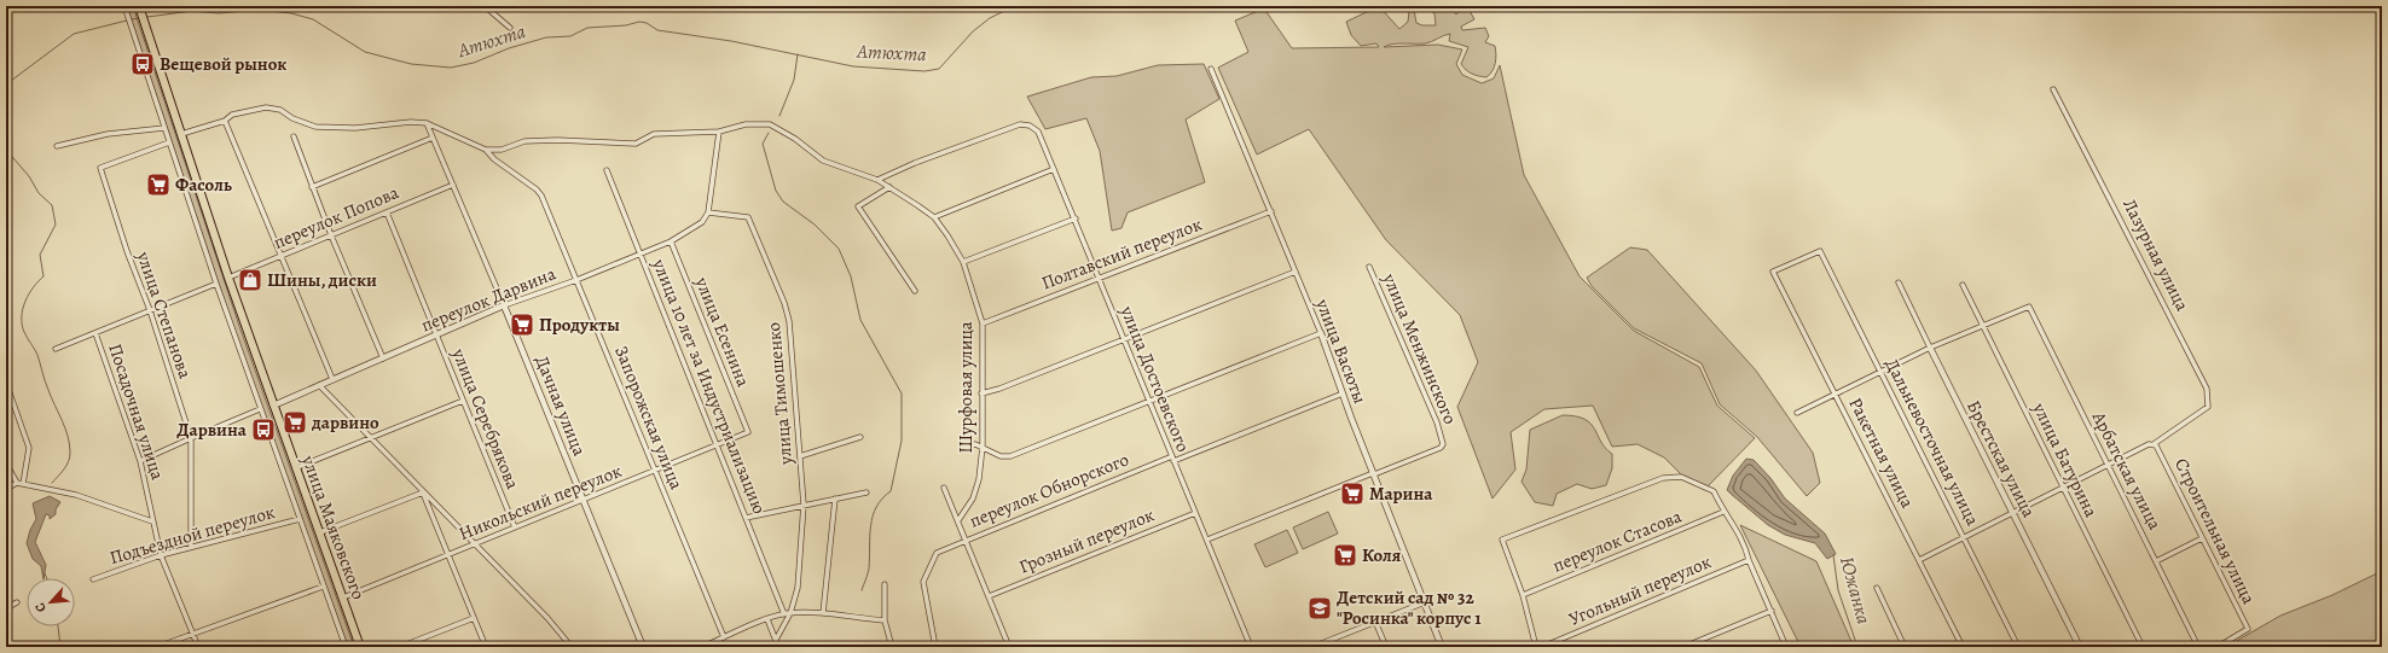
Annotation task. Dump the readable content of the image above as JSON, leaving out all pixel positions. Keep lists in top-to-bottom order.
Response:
{
  "streets": {
    "main road": ["улица Маяковского"],
    "street": [
      "переулок Попова",
      "Полтавский переулок",
      "Лазурная улица",
      "переулок Дарвина",
      "улица Степанова",
      "улица Есенина",
      "улица Менжинского",
      "улица Васюты",
      "улица Достоевского",
      "улица 10 лет за Индустриализацию",
      "Шурфовая улица",
      "улица Тимошенко",
      "Дачная улица",
      "Посадочная улица",
      "Запорожская улица",
      "улица Серебрякова",
      "Дальневосточная улица",
      "Ракетная улица",
      "Брестская улица",
      "улица Батурина",
      "Арбатская улица",
      "переулок Обнорского",
      "Никольский переулок",
      "Строительная улица",
      "Подъездной переулок",
      "Грозный переулок",
      "переулок Стасова",
      "Угольный переулок"
    ]
  },
  "crossings": [
    ["переулок Попова", "Дачная улица"],
    ["переулок Попова", "улица Серебрякова"],
    ["переулок Попова", "улица Маяковского"],
    ["Полтавский переулок", "улица Васюты"],
    ["Полтавский переулок", "улица Достоевского"],
    ["Полтавский переулок", "Шурфовая улица"],
    ["Лазурная улица", "Строительная улица"],
    ["переулок Дарвина", "улица Есенина"],
    ["переулок Дарвина", "улица 10 лет за Индустриализацию"],
    ["переулок Дарвина", "улица Тимошенко"],
    ["переулок Дарвина", "Дачная улица"],
    ["переулок Дарвина", "Запорожская улица"],
    ["переулок Дарвина", "улица Серебрякова"],
    ["переулок Дарвина", "улица Маяковского"],
    ["улица Степанова", "улица Маяковского"],
    ["улица Степанова", "Подъездной переулок"],
    ["улица Есенина", "Никольский переулок"],
    ["улица Менжинского", "улица Васюты"],
    ["улица Васюты", "переулок Обнорского"],
    ["улица Достоевского", "Шурфовая улица"],
    ["улица Достоевского", "переулок Обнорского"],
    ["улица Достоевского", "Грозный переулок"],
    ["улица 10 лет за Индустриализацию", "Никольский переулок"],
    ["Дачная улица", "Никольский переулок"],
    ["Посадочная улица", "Подъездной переулок"],
    ["Запорожская улица", "Никольский переулок"],
    ["улица Серебрякова", "Никольский переулок"],
    ["Дальневосточная улица", "Ракетная улица"],
    ["улица Батурина", "Арбатская улица"],
    ["Никольский переулок", "улица Маяковского"],
    ["улица Маяковского", "Подъездной переулок"]
  ],
  "water": ["Атюхта", "Южанка"],
  "places": {
    "bus stop": ["Вещевой рынок", "Дарвина"],
    "supermarket": [
      "Фасоль",
      "Продукты",
      "дарвино",
      "Марина",
      "Коля"
    ],
    "shop": ["Шины, диски"],
    "school or university": ["Детский сад № 32 \"Росинка\" корпус 1"]
  },
  "north": "bottom left"
}
